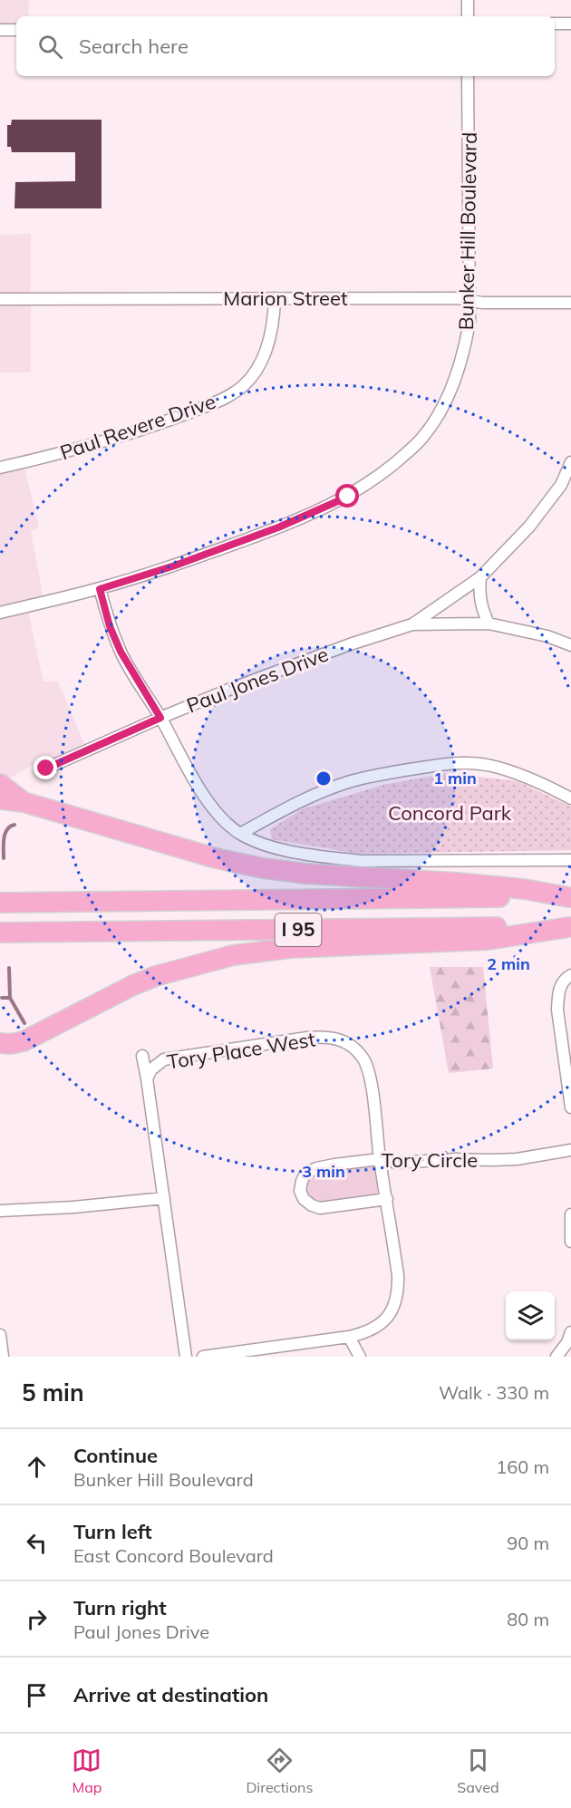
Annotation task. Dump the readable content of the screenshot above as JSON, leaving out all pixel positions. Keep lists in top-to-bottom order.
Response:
{
  "streets": {
    "highway": ["I 95"],
    "street": [
      "Bunker Hill Boulevard",
      "Marion Street",
      "Paul Revere Drive",
      "Paul Jones Drive",
      "Tory Place West",
      "Tory Circle"
    ]
  },
  "crossings": [
    ["Bunker Hill Boulevard", "Marion Street"],
    ["Marion Street", "Paul Revere Drive"],
    ["Tory Place West", "Tory Circle"]
  ],
  "parks": ["Concord Park"],
  "page": {
    "search": "Search here",
    "heading": ["5 min", "Walk · 330 m"],
    "list": [
      ["Continue", "Bunker Hill Boulevard", "160 m"],
      ["Turn left", "East Concord Boulevard", "90 m"],
      ["Turn right", "Paul Jones Drive", "80 m"],
      "Arrive at destination"
    ],
    "nav": ["Map", "Directions", "Saved"]
  },
  "rings": ["1 min", "2 min", "3 min"]
}
